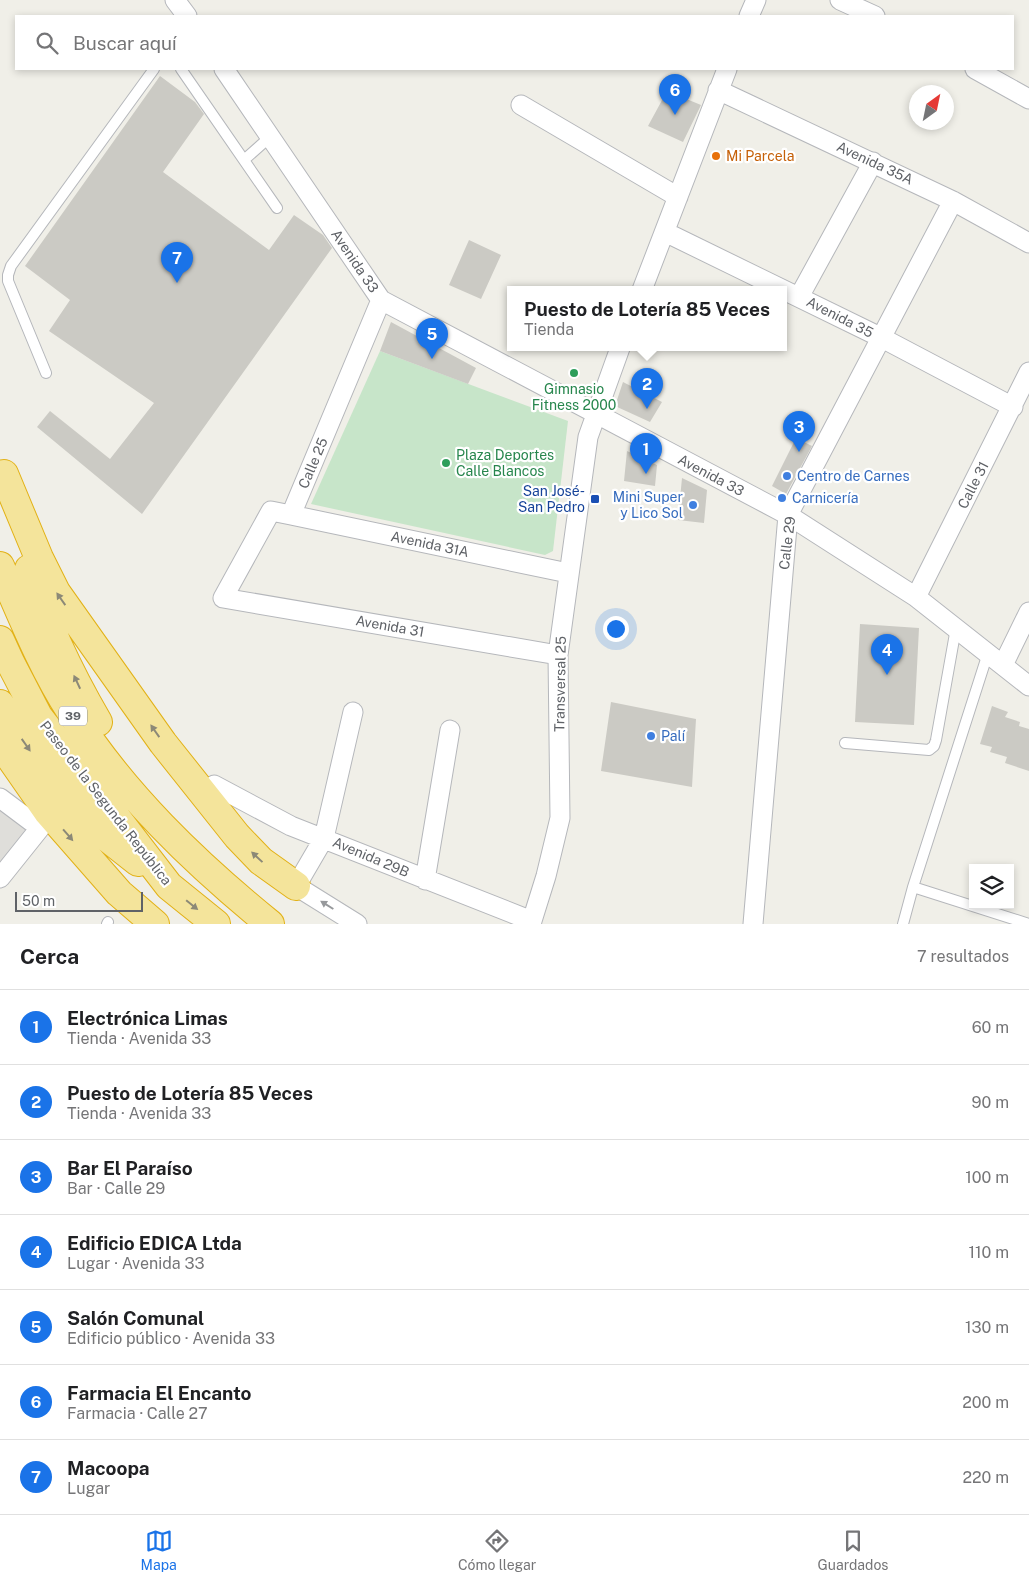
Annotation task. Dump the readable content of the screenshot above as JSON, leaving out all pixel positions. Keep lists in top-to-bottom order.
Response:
{
  "streets": {
    "highway": ["39", "Paseo de la Segunda República"],
    "street": [
      "Avenida 35A",
      "Avenida 33",
      "Avenida 35",
      "Calle 25",
      "Calle 31",
      "Calle 29",
      "Avenida 31A",
      "Avenida 31",
      "Transversal 25",
      "Avenida 29B"
    ]
  },
  "crossings": [
    ["Avenida 35A", "Calle 29"],
    ["Avenida 33", "Calle 25"],
    ["Avenida 33", "Calle 31"],
    ["Avenida 33", "Calle 29"],
    ["Avenida 33", "Transversal 25"],
    ["Avenida 35", "Calle 31"],
    ["Avenida 35", "Calle 29"],
    ["Calle 25", "Avenida 31A"],
    ["Calle 25", "Avenida 31"],
    ["Avenida 31A", "Avenida 31"],
    ["Avenida 31A", "Transversal 25"],
    ["Avenida 31", "Transversal 25"],
    ["Transversal 25", "Avenida 29B"]
  ],
  "places": {
    "other": [
      "Mi Parcela",
      "Gimnasio Fitness 2000",
      "Plaza Deportes Calle Blancos",
      "Centro de Carnes",
      "Carnicería",
      "Mini Super y Lico Sol",
      "Palí"
    ],
    "transit": ["San José- San Pedro"]
  },
  "scale_bar": "50 m",
  "north": "top right",
  "page": {
    "search": "Buscar aquí",
    "pins": [
      "6",
      "7",
      "5",
      "2",
      "3",
      "1",
      "4"
    ],
    "popup": ["Puesto de Lotería 85 Veces", "Tienda"],
    "scale": "50 m",
    "heading": ["Cerca", "7 resultados"],
    "list": [
      {
        "mark": "1",
        "name": "Electrónica Limas",
        "note": "Tienda · Avenida 33",
        "value": "60 m"
      },
      {
        "mark": "2",
        "name": "Puesto de Lotería 85 Veces",
        "note": "Tienda · Avenida 33",
        "value": "90 m"
      },
      {
        "mark": "3",
        "name": "Bar El Paraíso",
        "note": "Bar · Calle 29",
        "value": "100 m"
      },
      {
        "mark": "4",
        "name": "Edificio EDICA Ltda",
        "note": "Lugar · Avenida 33",
        "value": "110 m"
      },
      {
        "mark": "5",
        "name": "Salón Comunal",
        "note": "Edificio público · Avenida 33",
        "value": "130 m"
      },
      {
        "mark": "6",
        "name": "Farmacia El Encanto",
        "note": "Farmacia · Calle 27",
        "value": "200 m"
      },
      {
        "mark": "7",
        "name": "Macoopa",
        "note": "Lugar",
        "value": "220 m"
      }
    ],
    "nav": ["Mapa", "Cómo llegar", "Guardados"]
  }
}
